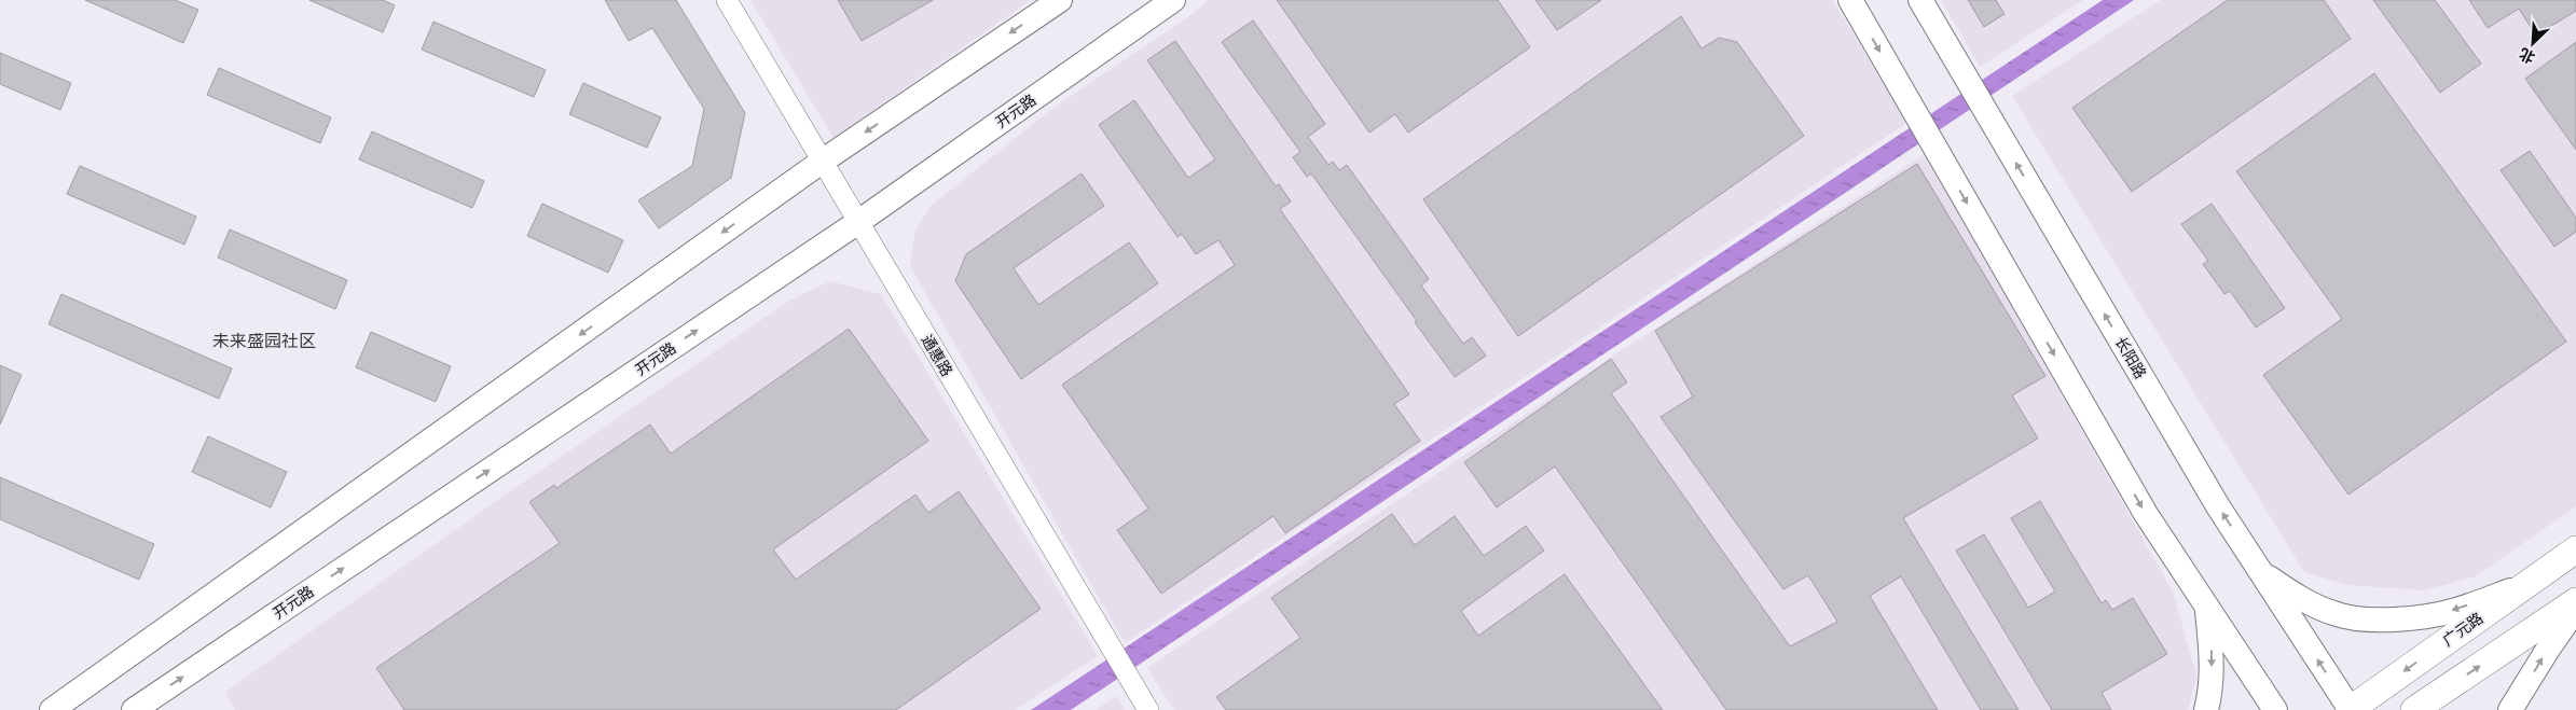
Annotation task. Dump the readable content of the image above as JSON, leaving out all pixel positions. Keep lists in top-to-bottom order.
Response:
{
  "streets": {
    "main road": ["开元路", "长阳路", "广元路"],
    "street": ["通惠路"]
  },
  "crossings": [
    ["开元路", "通惠路"],
    ["长阳路", "广元路"]
  ],
  "districts": ["未来盛园社区"],
  "north": "bottom left"
}
